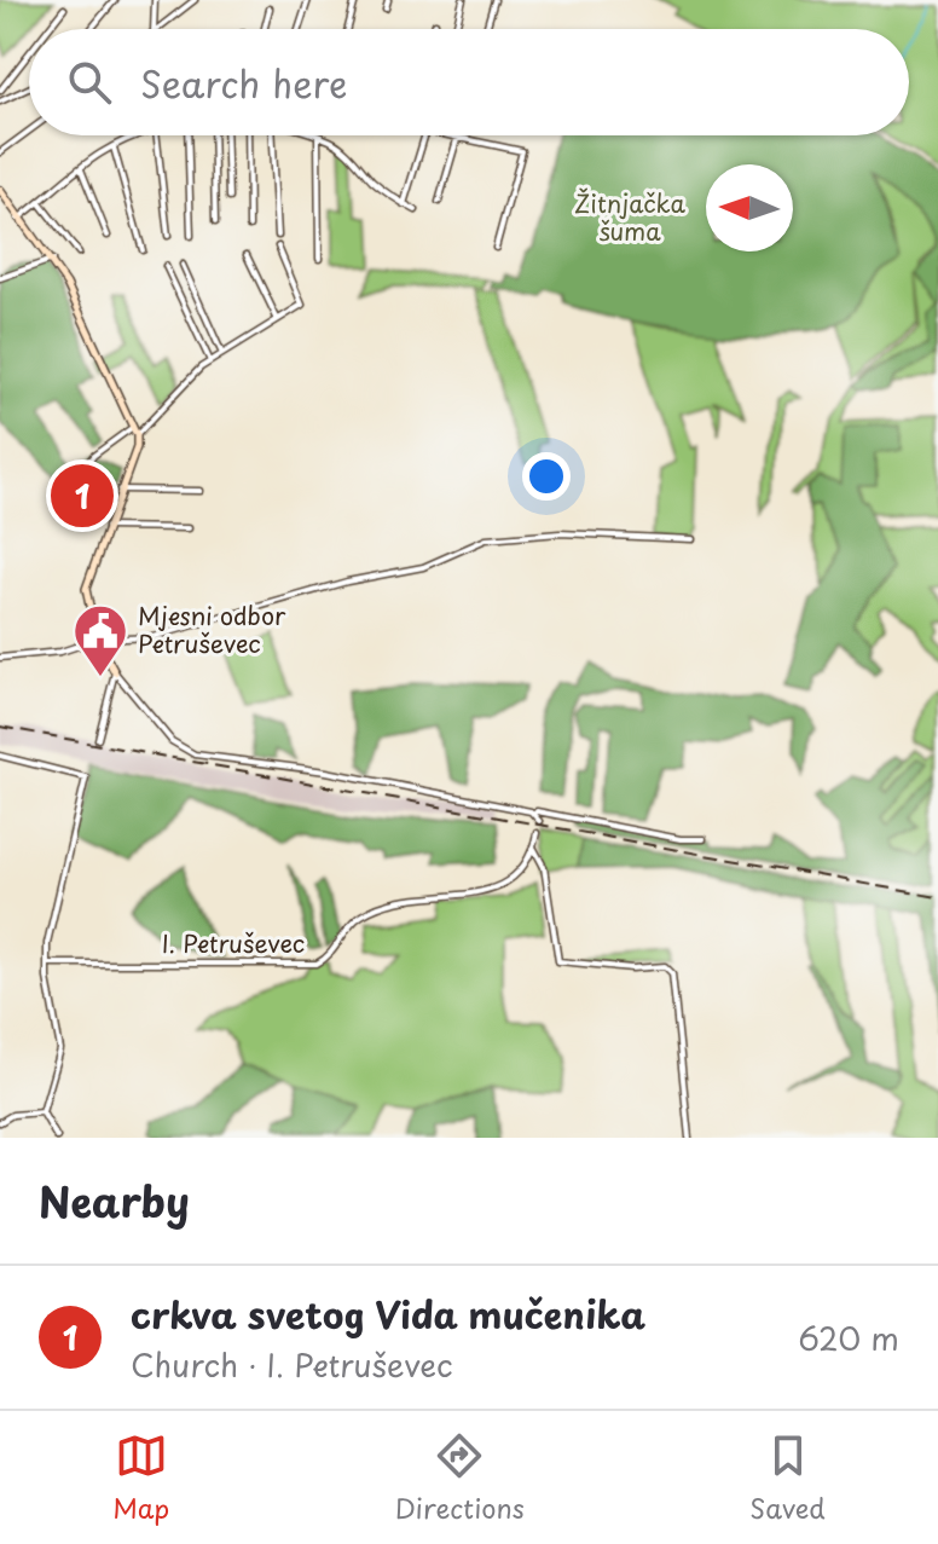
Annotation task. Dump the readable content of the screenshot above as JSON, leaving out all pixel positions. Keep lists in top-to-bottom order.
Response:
{
  "streets": {
    "street": ["I. Petruševec"]
  },
  "parks": ["Žitnjačka šuma"],
  "places": {
    "public building": ["Mjesni odbor Petruševec"]
  },
  "north": "left",
  "page": {
    "search": "Search here",
    "pins": "1",
    "heading": "Nearby",
    "list": [
      {
        "mark": "1",
        "name": "crkva svetog Vida mučenika",
        "note": "Church · I. Petruševec",
        "value": "620 m"
      }
    ],
    "nav": ["Map", "Directions", "Saved"]
  }
}
